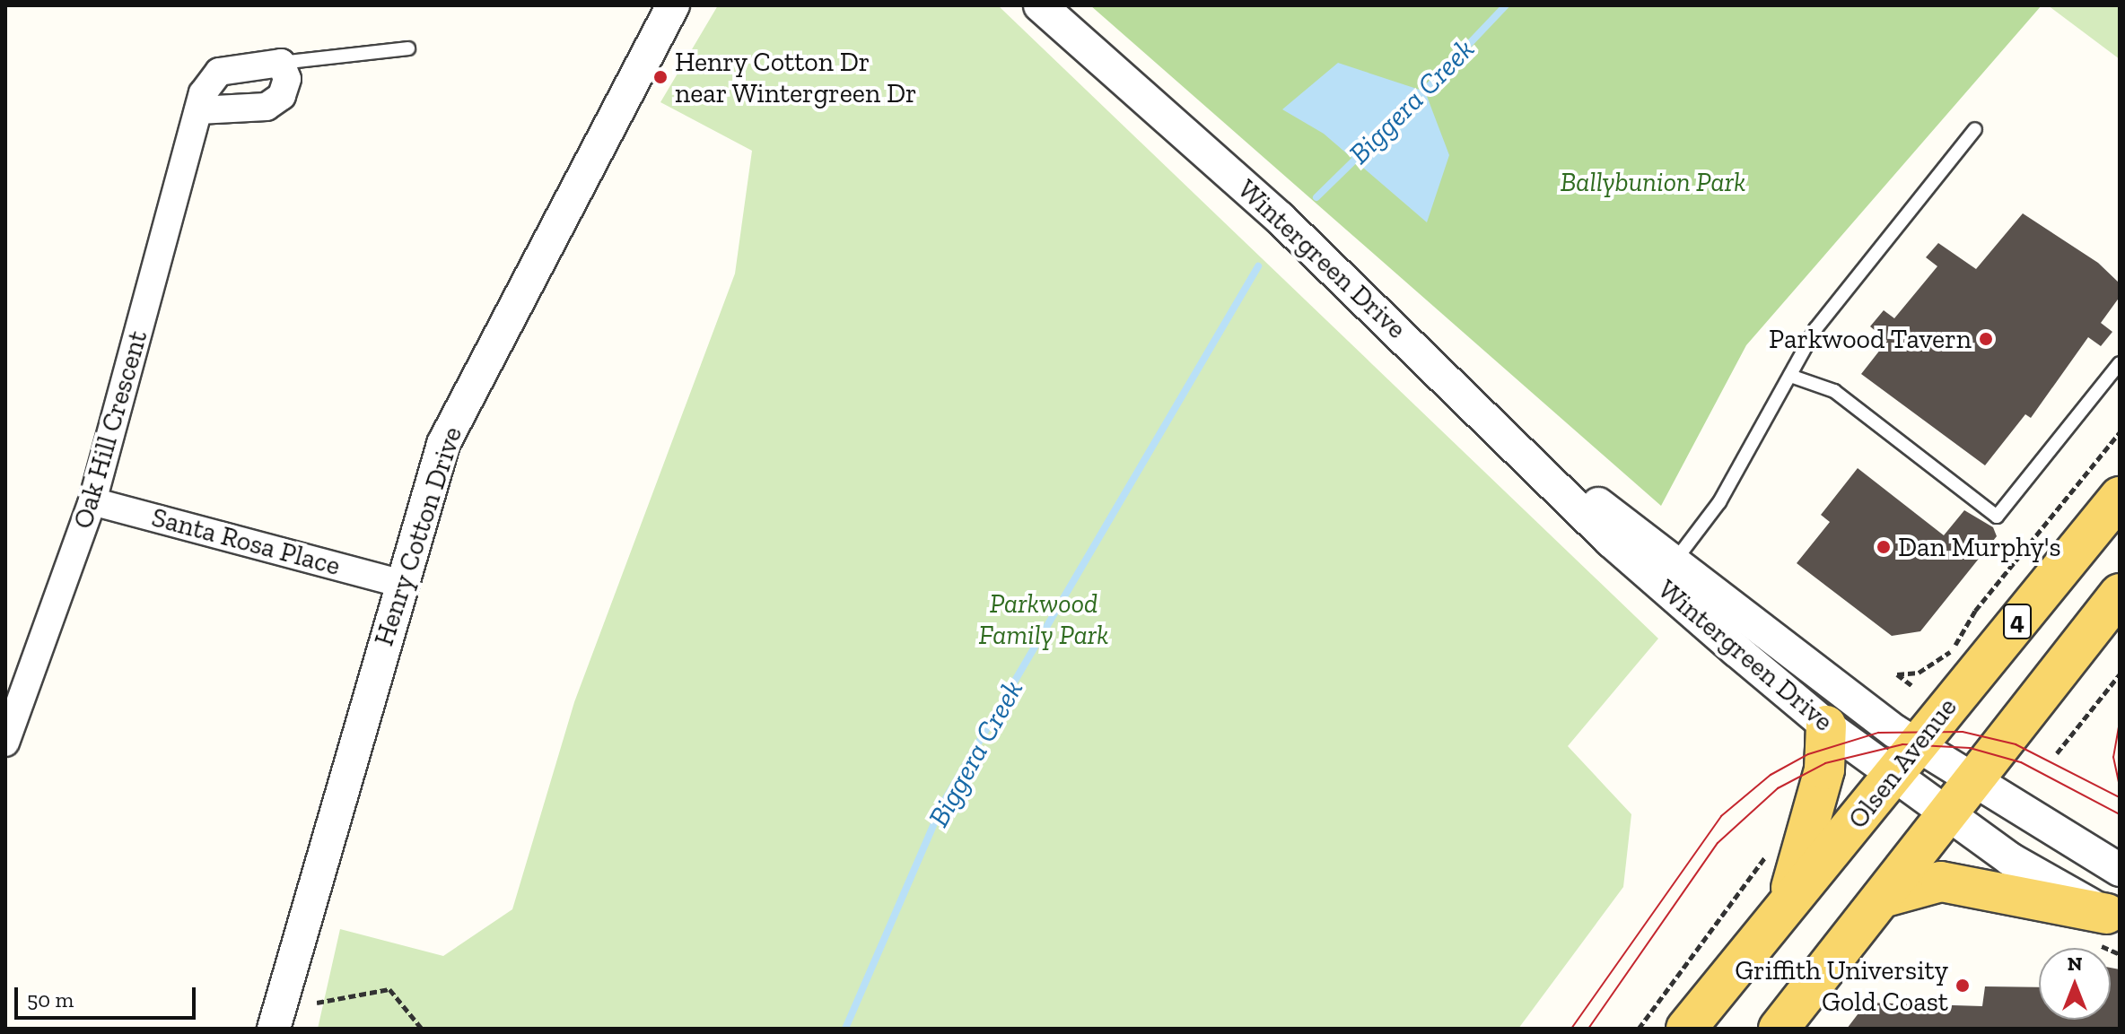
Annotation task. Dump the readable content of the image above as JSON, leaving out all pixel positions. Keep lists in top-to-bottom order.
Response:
{
  "streets": {
    "main road": ["4", "Olsen Avenue"],
    "street": [
      "Wintergreen Drive",
      "Oak Hill Crescent",
      "Henry Cotton Drive",
      "Santa Rosa Place"
    ]
  },
  "crossings": [
    ["Wintergreen Drive", "Olsen Avenue"],
    ["Oak Hill Crescent", "Santa Rosa Place"],
    ["Henry Cotton Drive", "Santa Rosa Place"]
  ],
  "water": ["Biggera Creek"],
  "parks": ["Ballybunion Park", "Parkwood Family Park"],
  "places": [
    "Henry Cotton Dr near Wintergreen Dr",
    "Parkwood Tavern",
    "Dan Murphy's",
    "Griffith University Gold Coast"
  ],
  "scale_bar": "50 m",
  "north": "top"
}
